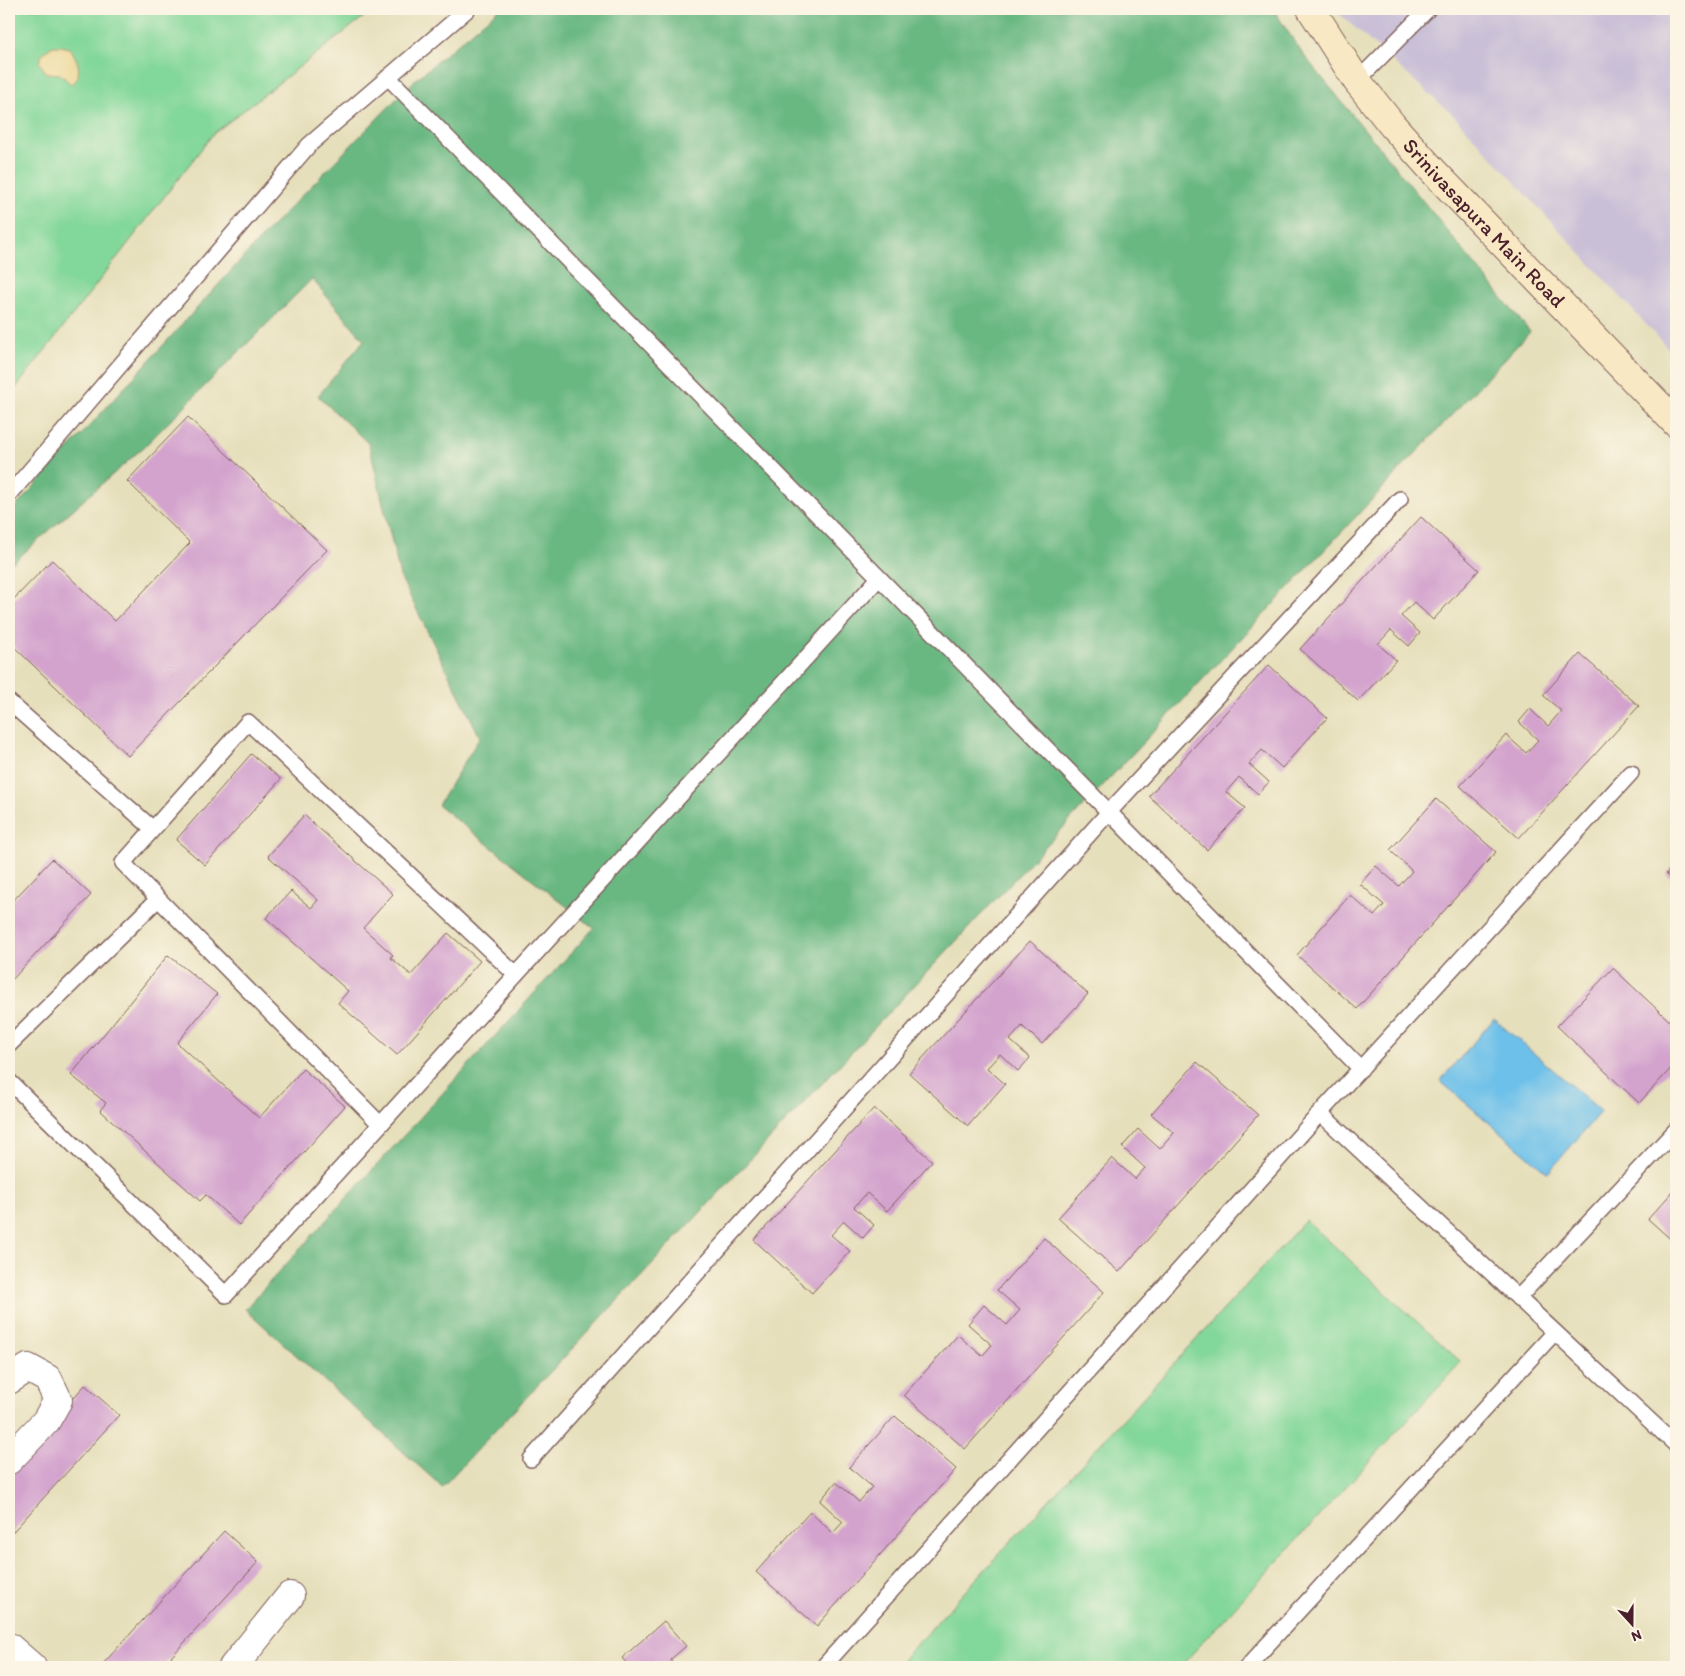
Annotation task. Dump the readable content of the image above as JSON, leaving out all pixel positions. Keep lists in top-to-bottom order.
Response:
{
  "streets": {
    "street": ["Srinivasapura Main Road"]
  },
  "north": "bottom"
}
